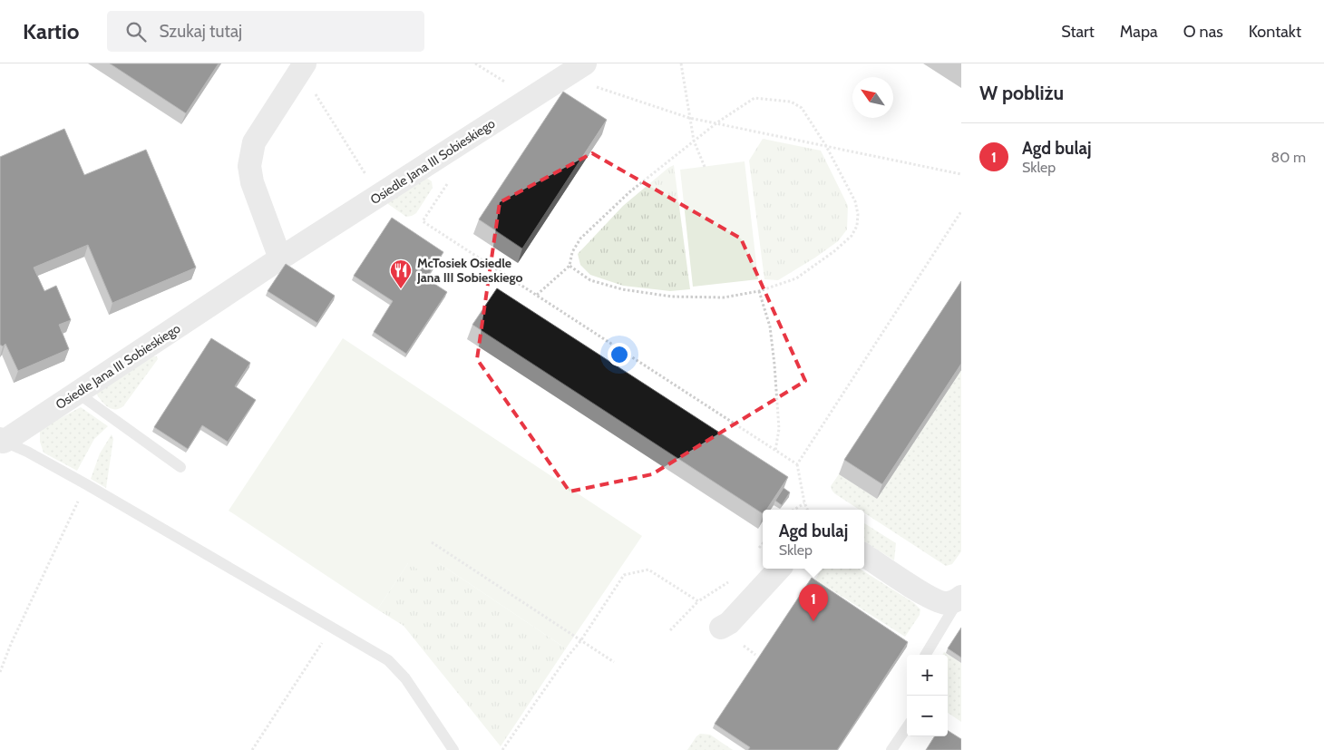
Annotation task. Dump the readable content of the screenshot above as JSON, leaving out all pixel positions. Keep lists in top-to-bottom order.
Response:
{
  "streets": {
    "street": ["Osiedle Jana III Sobieskiego"]
  },
  "places": {
    "restaurant": ["McTosiek Osiedle Jana III Sobieskiego"]
  },
  "north": "top left",
  "page": {
    "header": "Kartio",
    "search": "Szukaj tutaj",
    "nav": [
      "Start",
      "Mapa",
      "O nas",
      "Kontakt"
    ],
    "heading": "W pobliżu",
    "list": [
      {
        "mark": "1",
        "name": "Agd bulaj",
        "note": "Sklep",
        "value": "80 m"
      }
    ],
    "popup": ["Agd bulaj", "Sklep"],
    "pins": "1",
    "map_buttons": ["+", "−"]
  }
}
